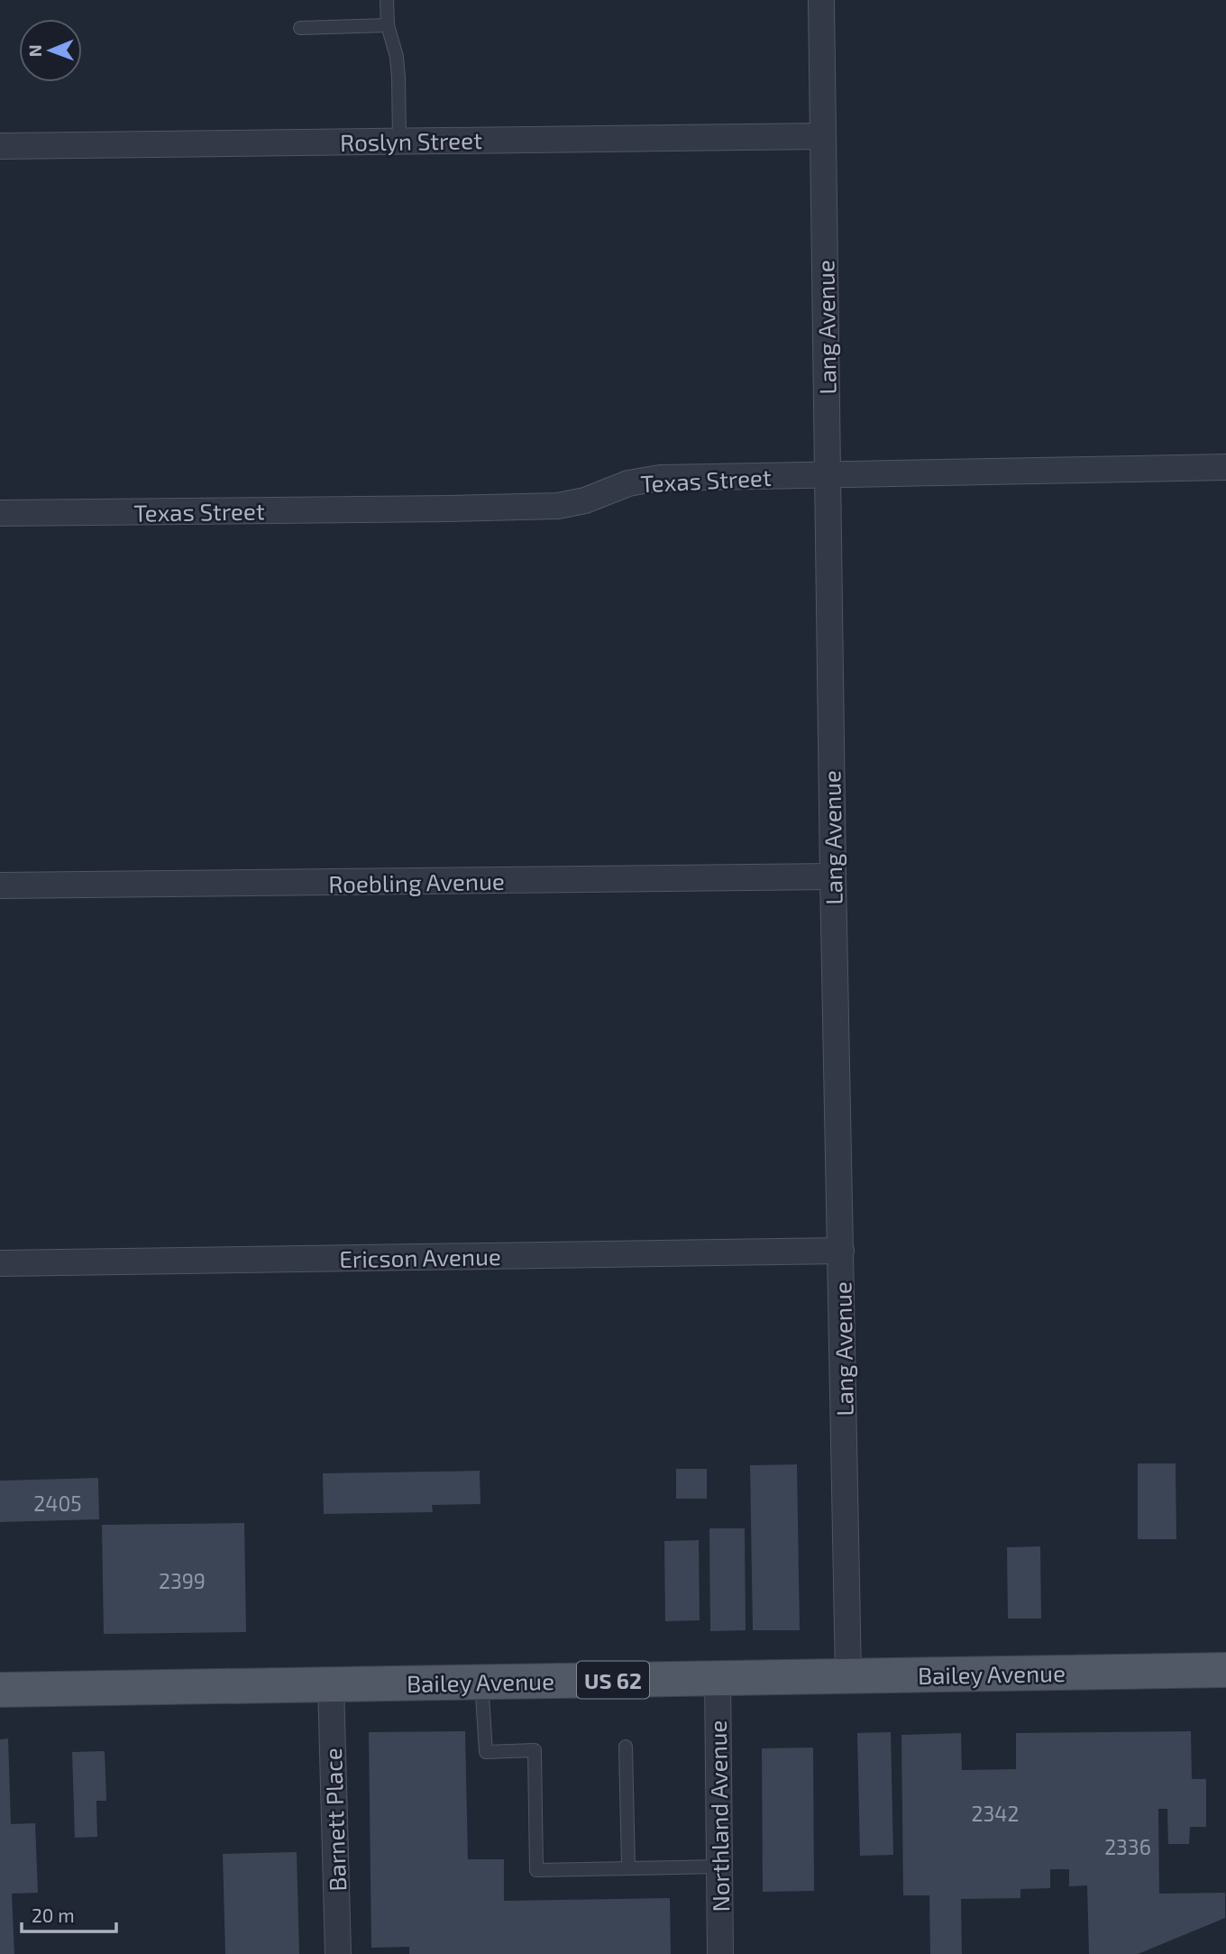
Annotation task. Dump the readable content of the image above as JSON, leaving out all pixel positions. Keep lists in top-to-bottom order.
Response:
{
  "streets": {
    "main road": ["Bailey Avenue", "US 62"],
    "street": [
      "Roslyn Street",
      "Lang Avenue",
      "Texas Street",
      "Roebling Avenue",
      "Ericson Avenue",
      "Northland Avenue",
      "Barnett Place"
    ]
  },
  "crossings": [
    ["Roslyn Street", "Lang Avenue"],
    ["Lang Avenue", "Texas Street"],
    ["Lang Avenue", "Roebling Avenue"],
    ["Lang Avenue", "Ericson Avenue"],
    ["Lang Avenue", "Bailey Avenue"],
    ["Bailey Avenue", "Northland Avenue"],
    ["Bailey Avenue", "Barnett Place"]
  ],
  "house_numbers": [
    "2405",
    "2399",
    "2342",
    "2336"
  ],
  "scale_bar": "20 m",
  "north": "left"
}
